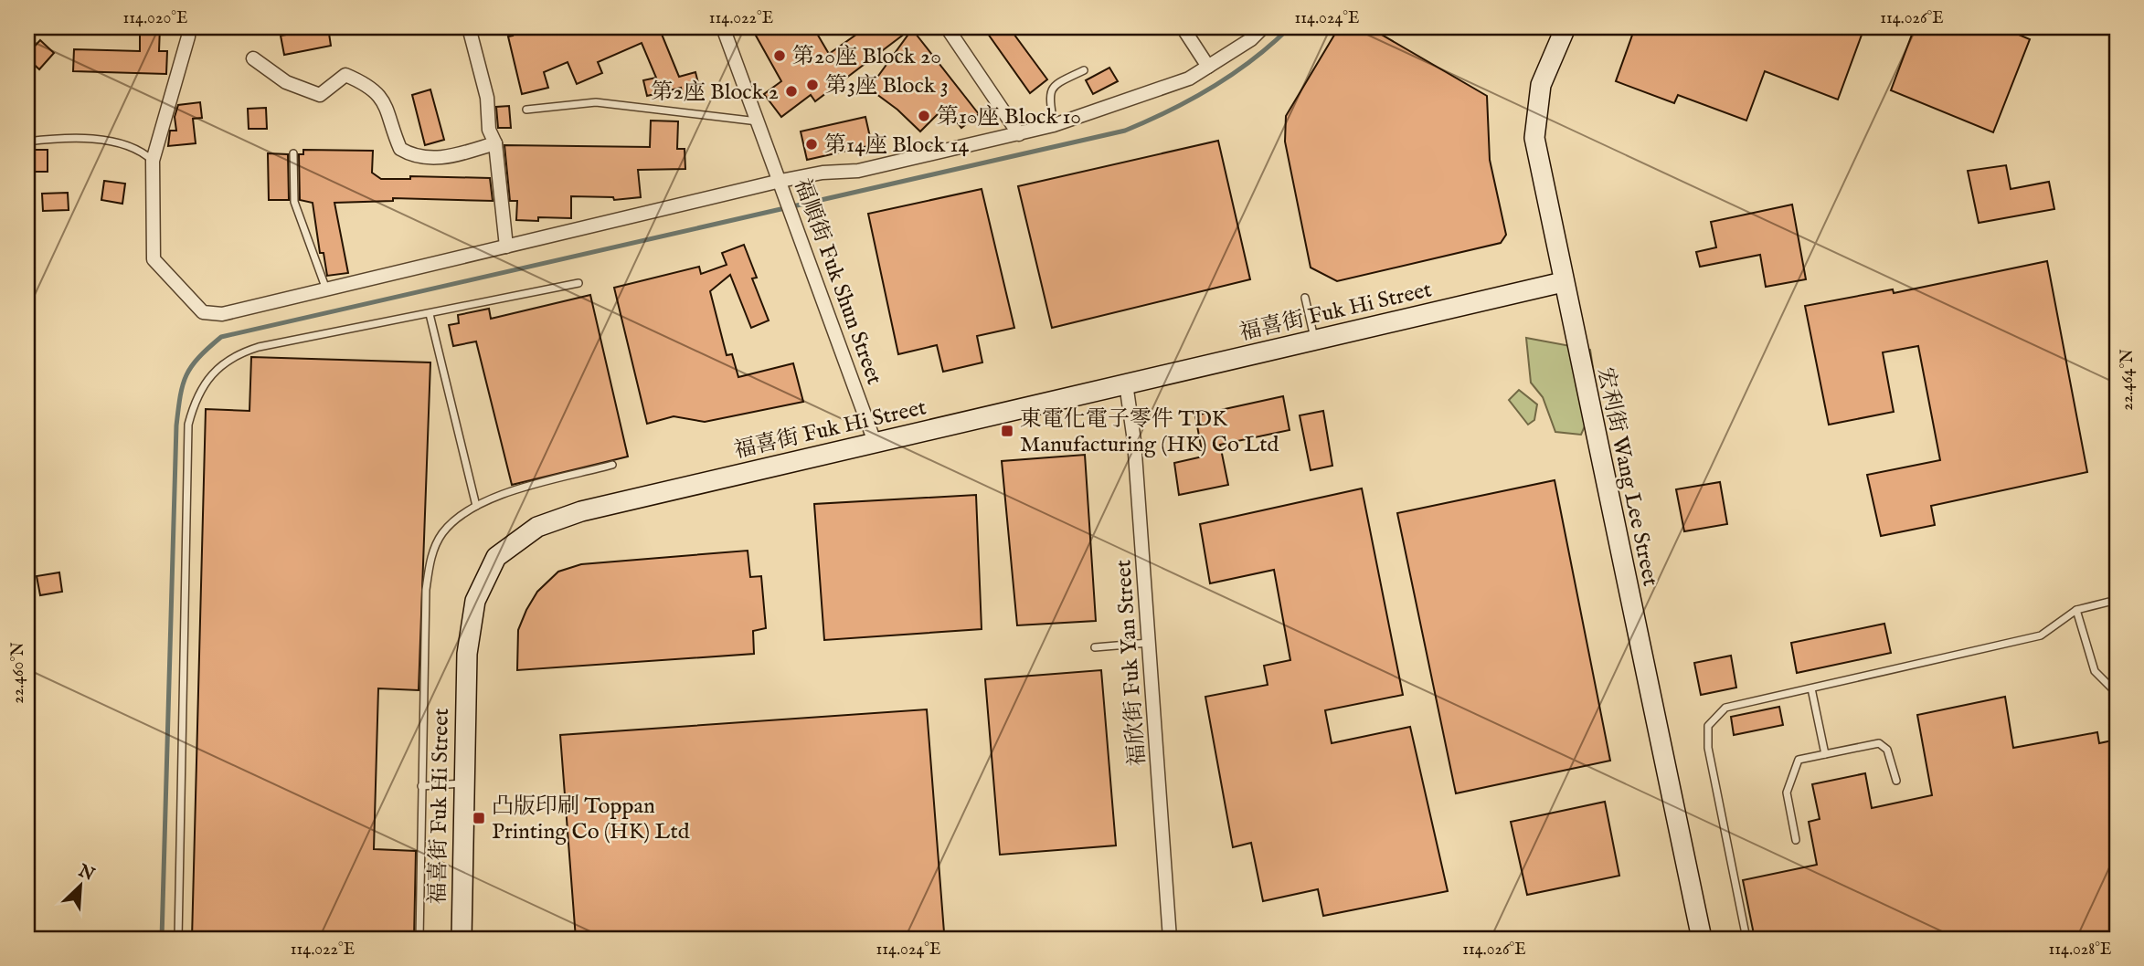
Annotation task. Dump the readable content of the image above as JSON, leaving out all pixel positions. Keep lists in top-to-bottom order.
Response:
{
  "streets": {
    "street": [
      "福順街 Fuk Shun Street",
      "福喜街 Fuk Hi Street",
      "宏利街 Wang Lee Street",
      "福欣街 Fuk Yan Street"
    ]
  },
  "crossings": [
    ["福順街 Fuk Shun Street", "福喜街 Fuk Hi Street"],
    ["福喜街 Fuk Hi Street", "宏利街 Wang Lee Street"],
    ["福喜街 Fuk Hi Street", "福欣街 Fuk Yan Street"]
  ],
  "places": {
    "other": [
      "第20座 Block 20",
      "第3座 Block 3",
      "第2座 Block 2",
      "第10座 Block 10",
      "第14座 Block 14"
    ],
    "transit": ["東電化電子零件 TDK Manufacturing (HK) Co Ltd", "凸版印刷 Toppan Printing Co (HK) Ltd"]
  },
  "north": "top right",
  "coordinates": [
    "114.020°E",
    "114.022°E",
    "114.024°E",
    "114.026°E",
    "22.464°N",
    "22.460°N",
    "114.028°E"
  ]
}
